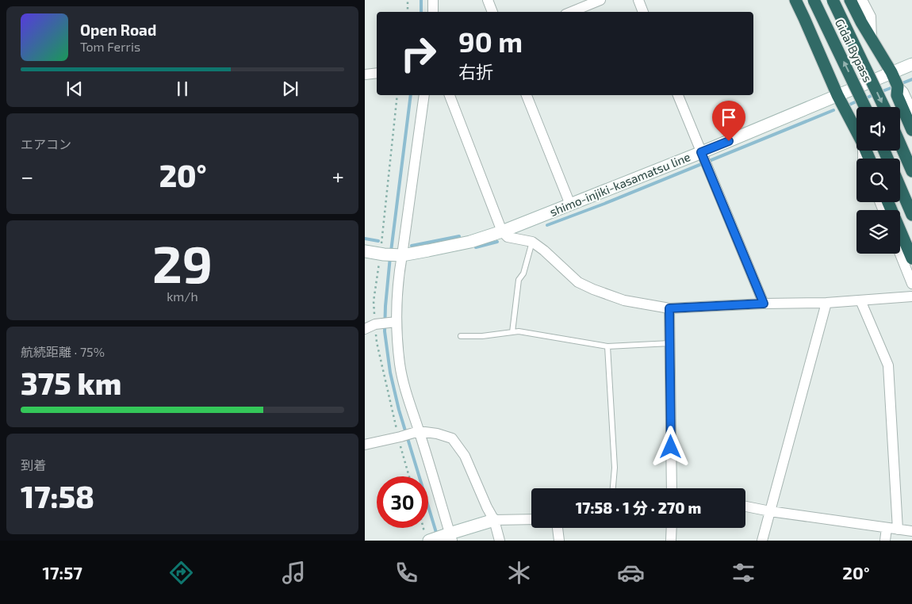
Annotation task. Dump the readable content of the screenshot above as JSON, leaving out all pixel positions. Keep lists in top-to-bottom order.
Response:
{
  "streets": {
    "highway": ["Gidai Bypass"],
    "main road": ["shimo-injiki-kasamatsu line"]
  },
  "page": {
    "turn": ["90 m", "右折"],
    "song": ["Open Road", "Tom Ferris"],
    "tile": [
      "エアコン",
      ["29", "km/h"],
      ["航続距離 · 75%", "375 km"],
      ["到着", "17:58"]
    ],
    "heat": ["−", "20°", "+"],
    "limit": "30",
    "trip": "17:58 · 1 分 · 270 m",
    "tabs": ["17:57", "20°"]
  }
}
